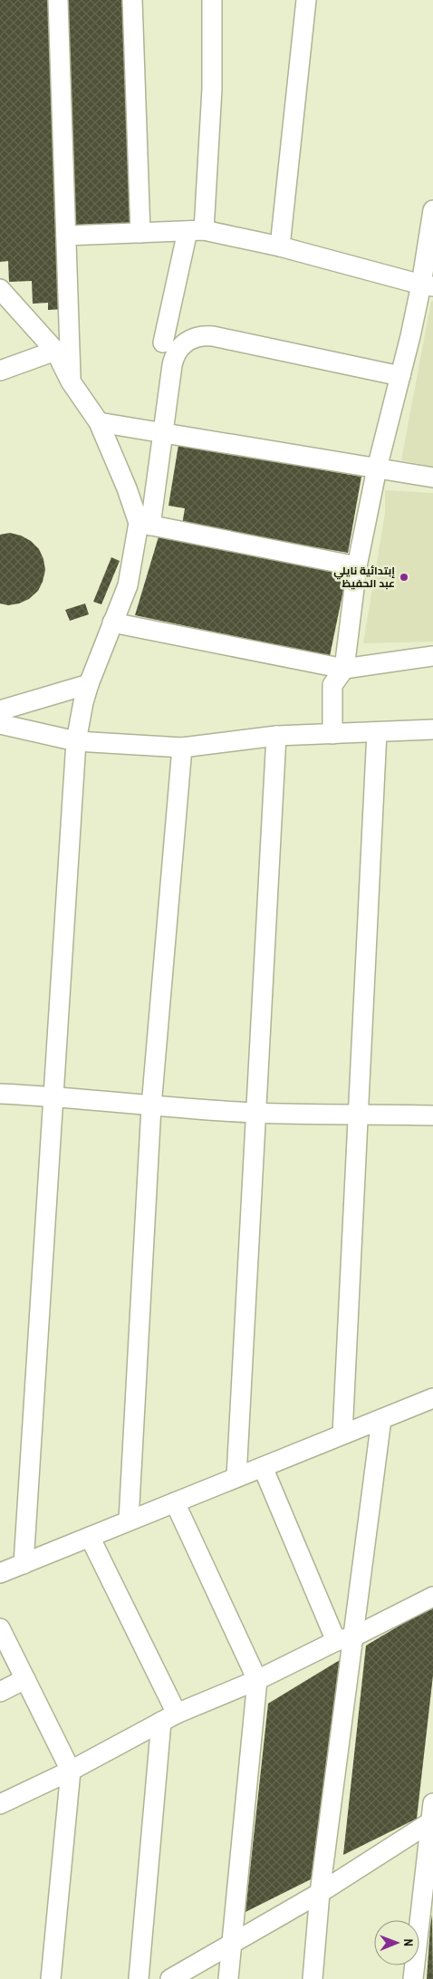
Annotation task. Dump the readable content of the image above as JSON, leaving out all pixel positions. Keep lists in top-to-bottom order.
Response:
{
  "places": ["إبتدائية نايلي عبد الحفيظ"],
  "north": "right"
}
